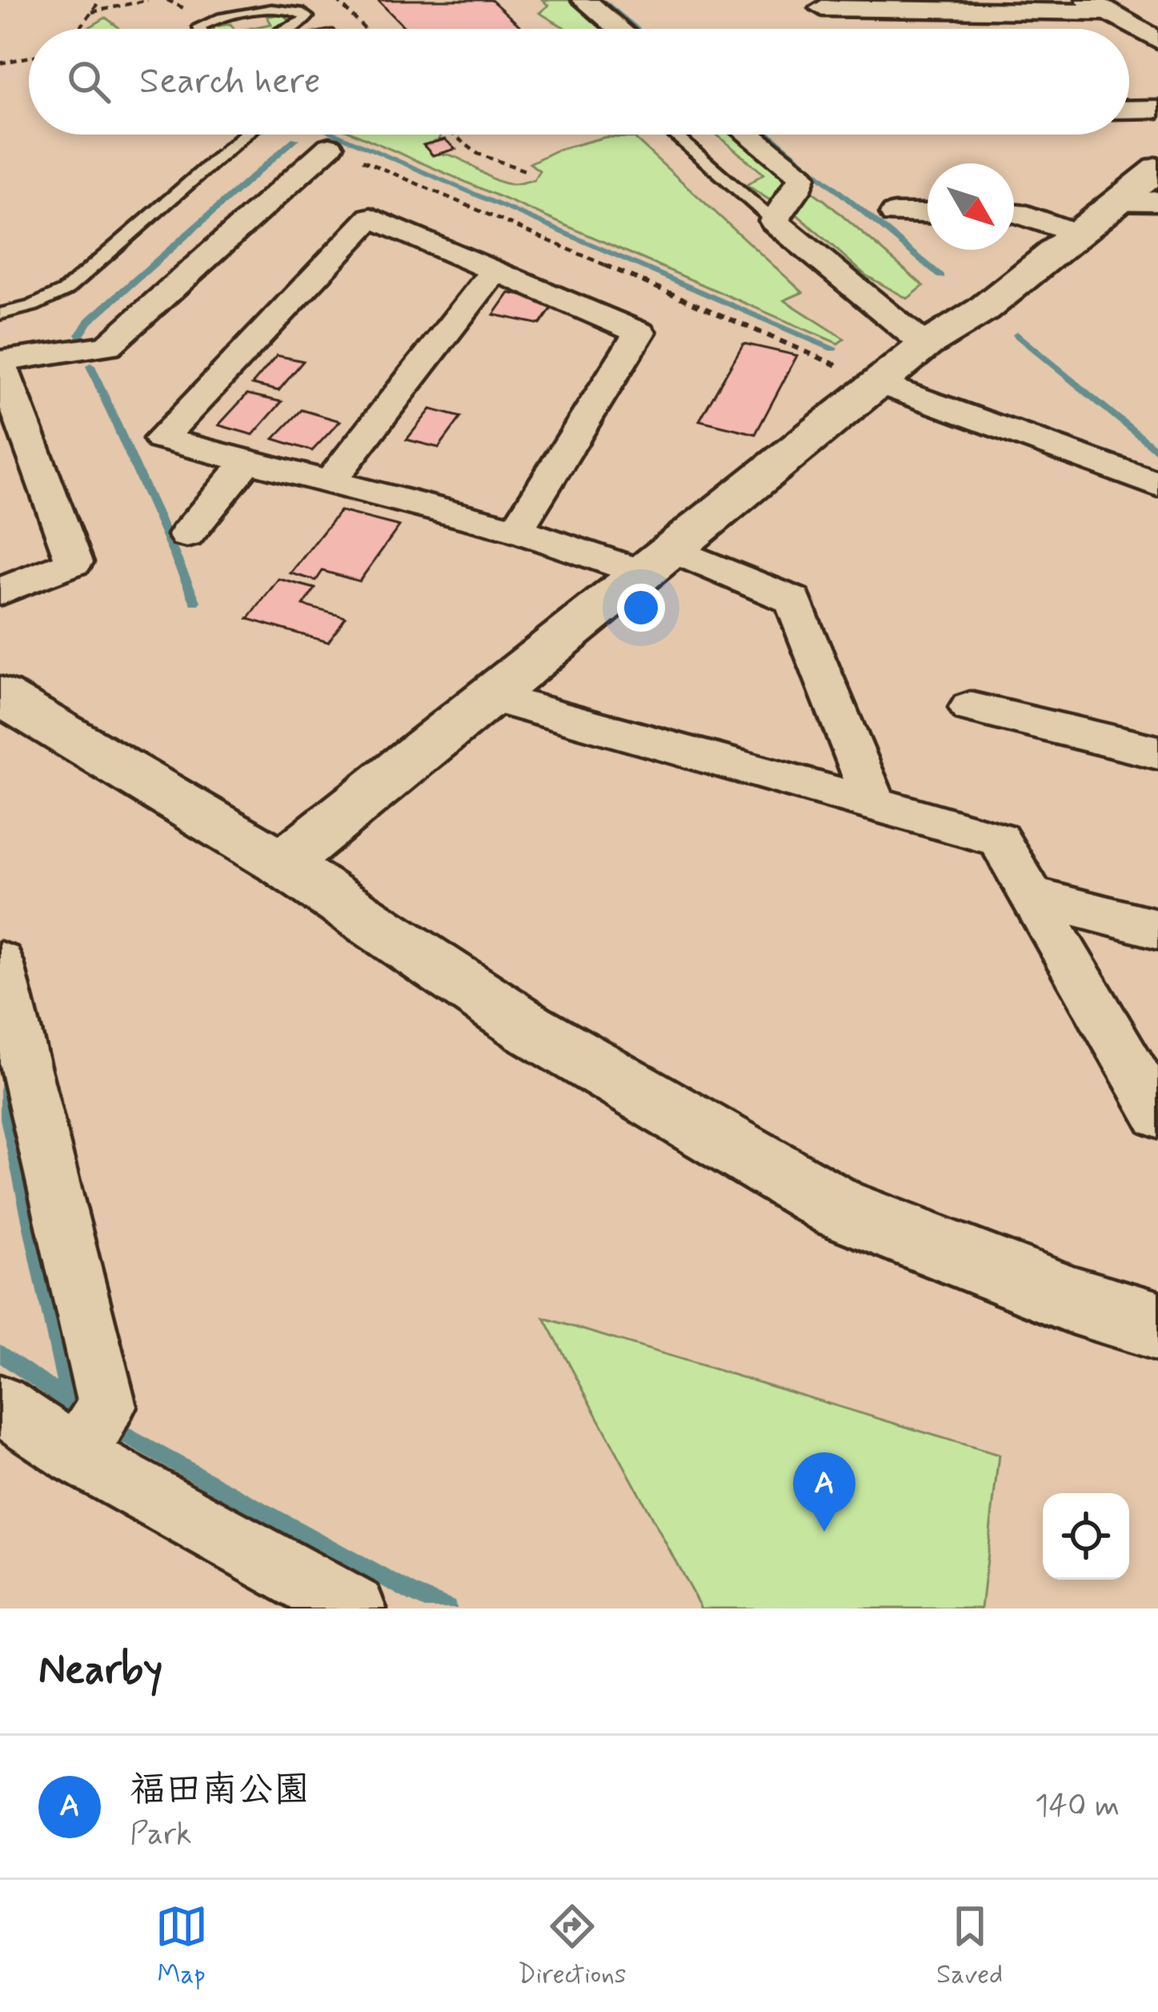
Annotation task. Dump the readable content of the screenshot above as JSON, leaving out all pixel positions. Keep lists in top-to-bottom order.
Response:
{
  "north": "bottom right",
  "page": {
    "search": "Search here",
    "pins": "A",
    "heading": "Nearby",
    "list": [
      {
        "mark": "A",
        "name": "福田南公園",
        "note": "Park",
        "value": "140 m"
      }
    ],
    "nav": ["Map", "Directions", "Saved"]
  }
}
